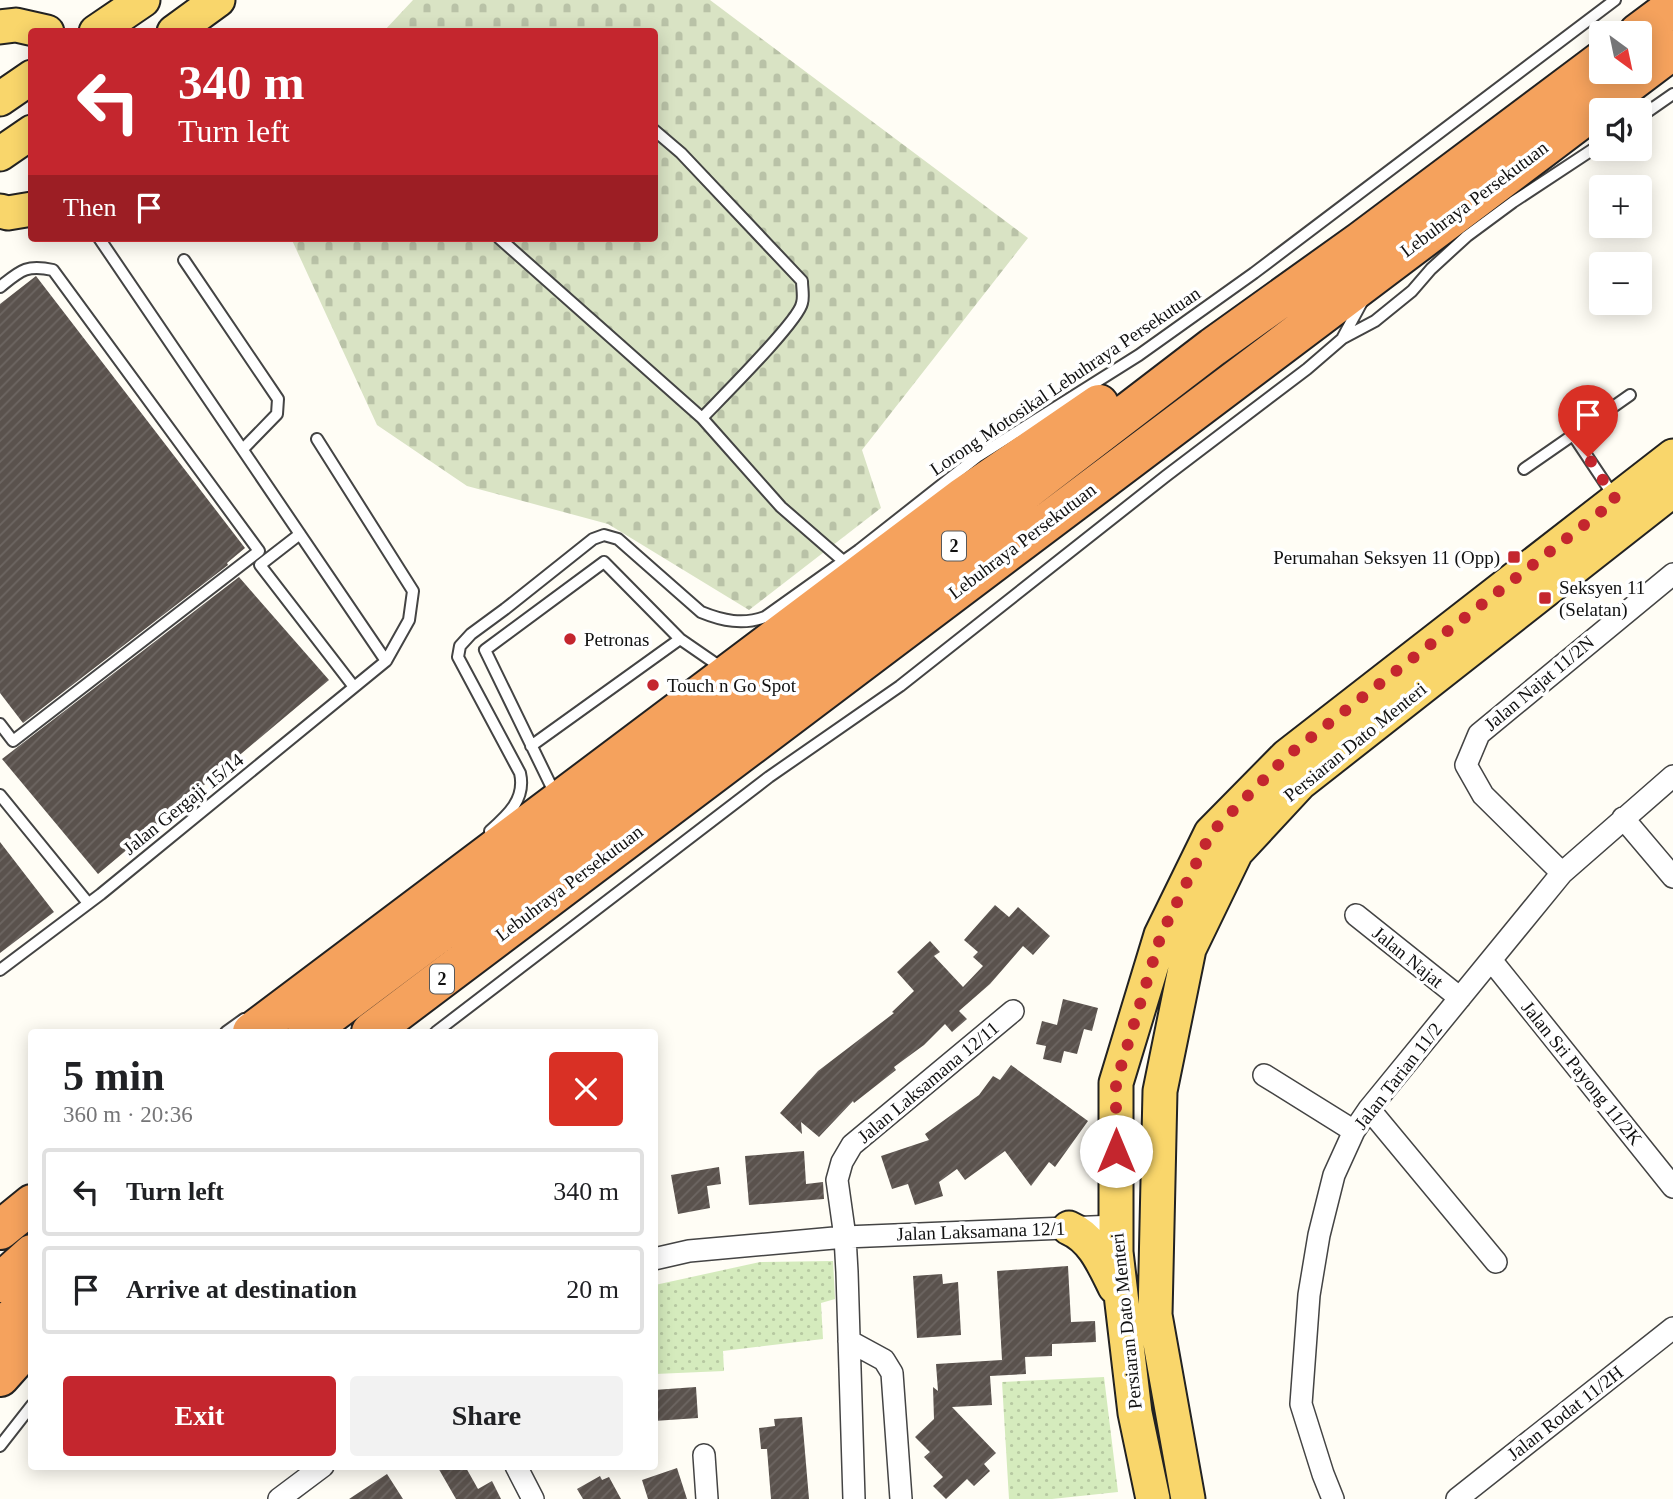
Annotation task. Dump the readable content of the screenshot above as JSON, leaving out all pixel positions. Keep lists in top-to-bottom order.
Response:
{
  "streets": {
    "highway": ["Lebuhraya Persekutuan", "2"],
    "main road": ["Persiaran Dato Menteri"],
    "street": [
      "Jalan Najat 11/2N",
      "Jalan Najat",
      "Jalan Sri Payong 11/2K",
      "Jalan Tarian 11/2",
      "Jalan Laksamana 12/11",
      "Jalan Laksamana 12/1",
      "Jalan Rodat 11/2H"
    ],
    "lane": ["Lorong Motosikal Lebuhraya Persekutuan", "Jalan Gergaji 15/14"]
  },
  "crossings": [
    ["Jalan Najat 11/2N", "Jalan Tarian 11/2"],
    ["Persiaran Dato Menteri", "Jalan Laksamana 12/1"],
    ["Jalan Najat", "Jalan Tarian 11/2"],
    ["Jalan Sri Payong 11/2K", "Jalan Tarian 11/2"],
    ["Jalan Laksamana 12/11", "Jalan Laksamana 12/1"]
  ],
  "places": {
    "transit": ["Perumahan Seksyen 11 (Opp)", "Seksyen 11 (Selatan)"],
    "other": ["Petronas", "Touch n Go Spot"]
  },
  "north": "bottom right",
  "page": {
    "map_buttons": ["+", "−"],
    "turn": ["340 m", "Turn left"],
    "then": "Then",
    "heading": ["5 min", "360 m · 20:36"],
    "list": [
      {
        "name": "Turn left",
        "value": "340 m"
      },
      {
        "name": "Arrive at destination",
        "value": "20 m"
      }
    ],
    "buttons": ["Exit", "Share"]
  }
}
